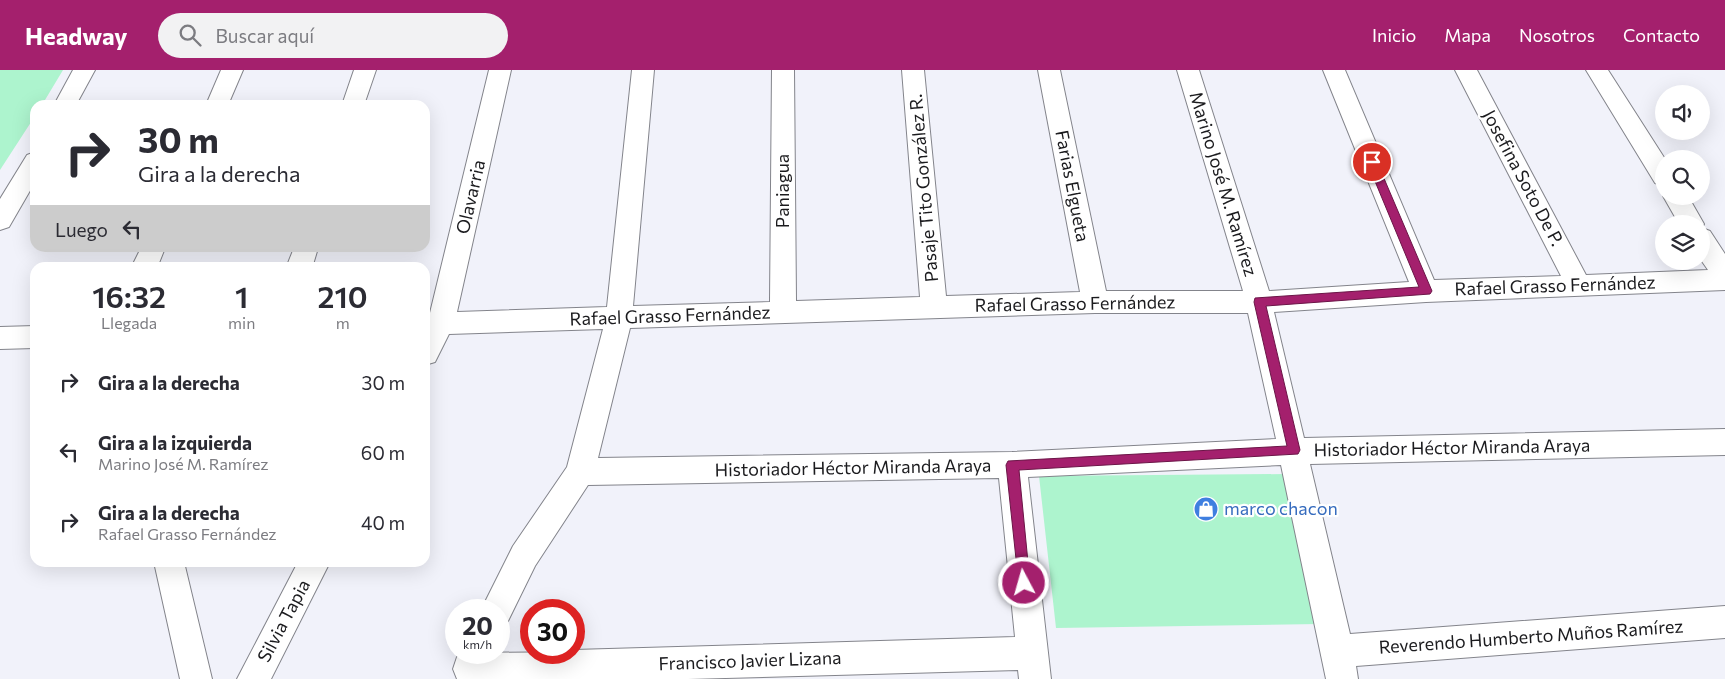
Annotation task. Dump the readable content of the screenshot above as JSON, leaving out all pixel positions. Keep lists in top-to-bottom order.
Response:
{
  "streets": {
    "street": [
      "Josefina Soto De P.",
      "Marino José M. Ramírez",
      "Farias Elgueta",
      "Pasaje Tito González R.",
      "Paniagua",
      "Olavarria",
      "Rafael Grasso Fernández",
      "Historiador Héctor Miranda Araya",
      "Silvia Tapia",
      "Reverendo Humberto Muños Ramírez",
      "Francisco Javier Lizana"
    ]
  },
  "crossings": [
    ["Josefina Soto De P.", "Rafael Grasso Fernández"],
    ["Marino José M. Ramírez", "Rafael Grasso Fernández"],
    ["Marino José M. Ramírez", "Historiador Héctor Miranda Araya"],
    ["Marino José M. Ramírez", "Reverendo Humberto Muños Ramírez"],
    ["Farias Elgueta", "Rafael Grasso Fernández"],
    ["Pasaje Tito González R.", "Rafael Grasso Fernández"],
    ["Paniagua", "Rafael Grasso Fernández"],
    ["Olavarria", "Rafael Grasso Fernández"]
  ],
  "places": {
    "shop": ["marco chacon"]
  },
  "page": {
    "header": "Headway",
    "search": "Buscar aquí",
    "nav": [
      "Inicio",
      "Mapa",
      "Nosotros",
      "Contacto"
    ],
    "turn": ["30 m", "Gira a la derecha"],
    "then": "Luego",
    "eta": [
      "16:32",
      "Llegada",
      "1",
      "min",
      "210",
      "m"
    ],
    "list": [
      {
        "name": "Gira a la derecha",
        "value": "30 m"
      },
      {
        "name": "Gira a la izquierda",
        "note": "Marino José M. Ramírez",
        "value": "60 m"
      },
      {
        "name": "Gira a la derecha",
        "note": "Rafael Grasso Fernández",
        "value": "40 m"
      }
    ],
    "speed": "20 km/h",
    "limit": "30"
  }
}
